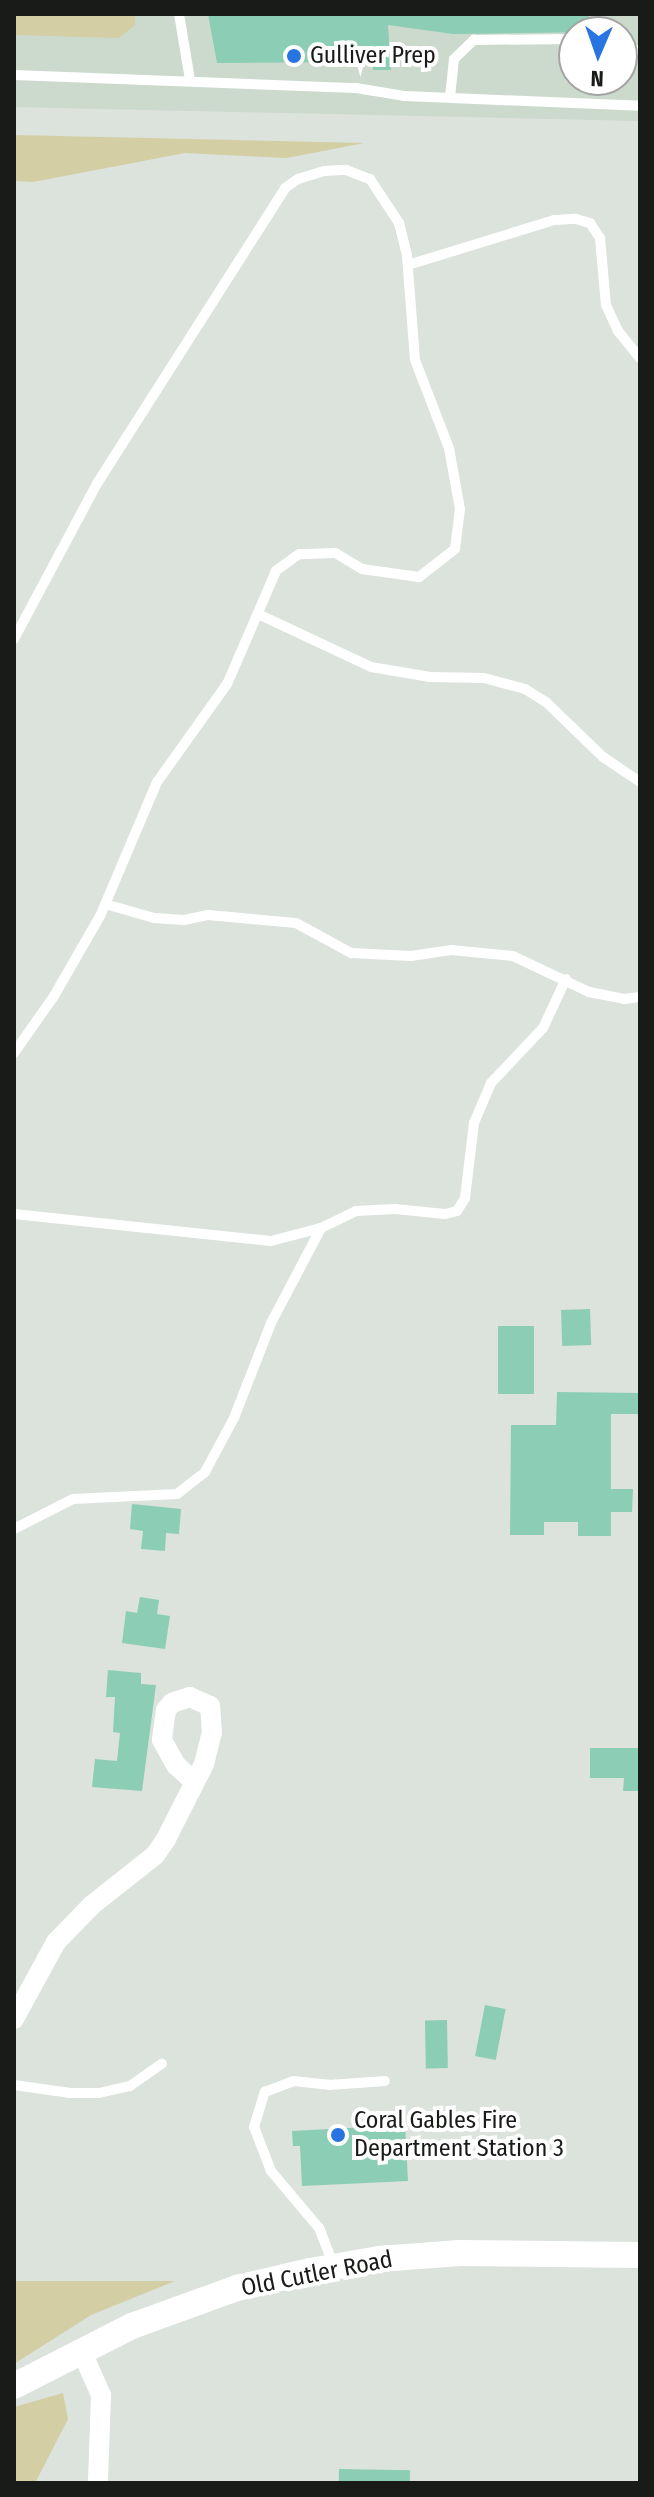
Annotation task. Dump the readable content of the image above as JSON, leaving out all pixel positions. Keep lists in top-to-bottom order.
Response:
{
  "streets": {
    "main road": ["Old Cutler Road"]
  },
  "places": ["Gulliver Prep", "Coral Gables Fire Department Station 3"],
  "north": "bottom"
}
